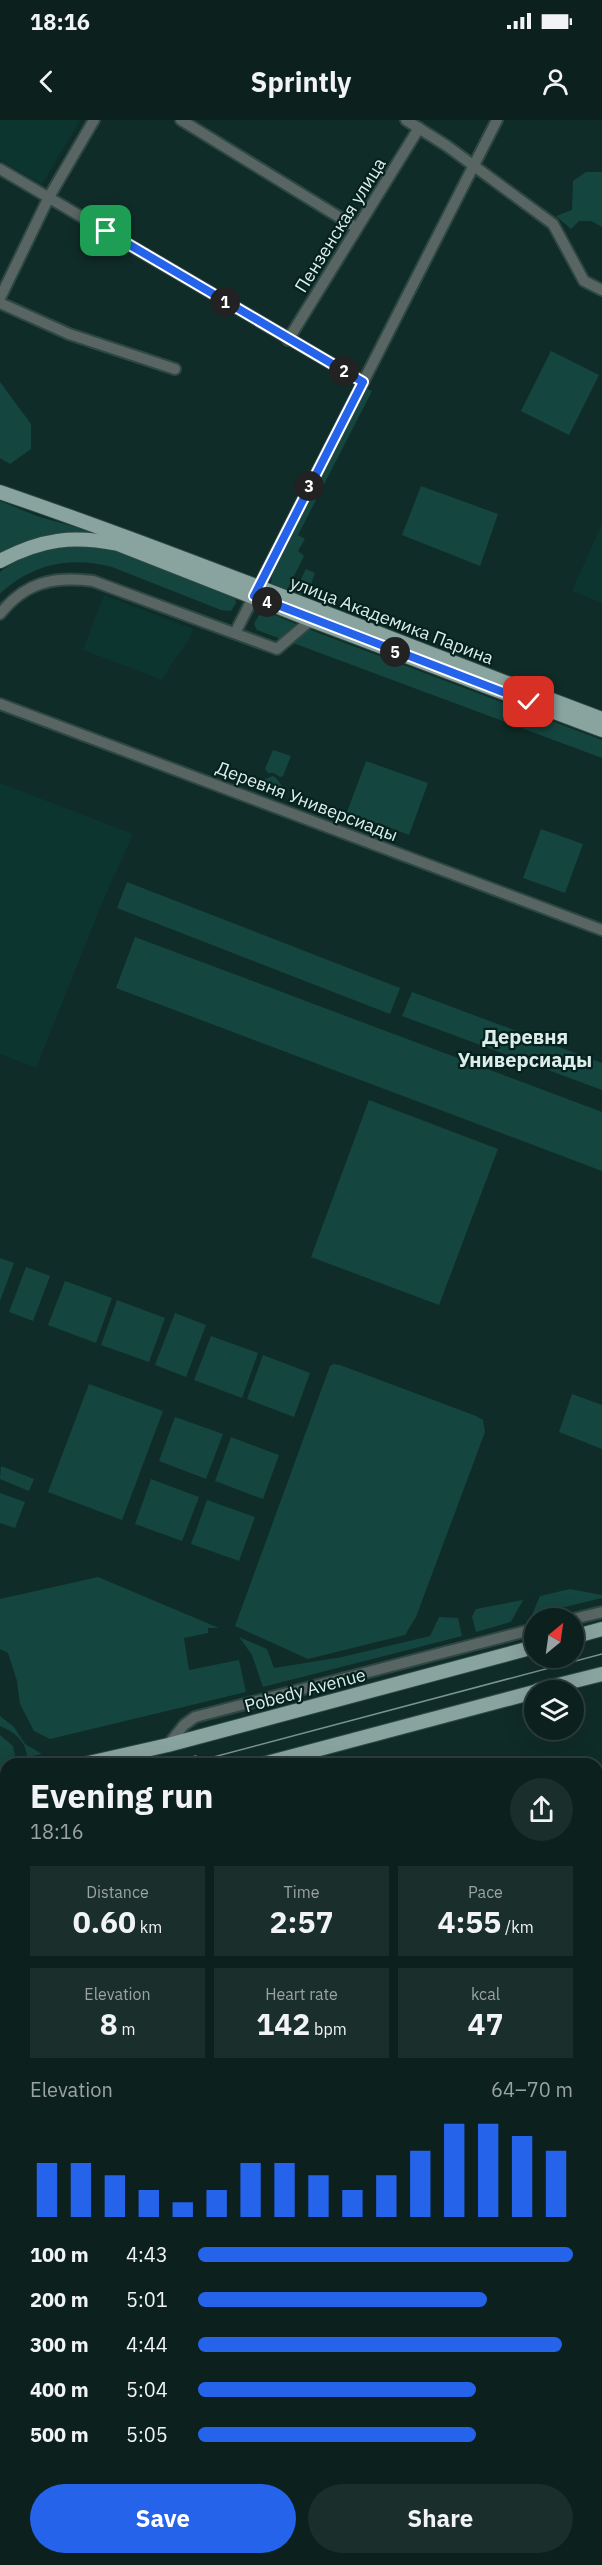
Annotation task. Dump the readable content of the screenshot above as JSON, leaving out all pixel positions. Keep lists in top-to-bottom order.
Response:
{
  "streets": {
    "main road": ["улица Академика Парина", "Pobedy Avenue"],
    "street": ["Пензенская улица", "Деревня Универсиады"]
  },
  "districts": ["Деревня Универсиады"],
  "north": "top right",
  "page": {
    "status": "18:16",
    "header": "Sprintly",
    "pins": [
      "1",
      "2",
      "3",
      "4",
      "5"
    ],
    "heading": ["Evening run", "18:16"],
    "stats": [
      ["Distance", "0.60 km"],
      ["Time", "2:57"],
      ["Pace", "4:55 /km"],
      ["Elevation", "8 m"],
      ["Heart rate", "142 bpm"],
      ["kcal", "47"]
    ],
    "chart": ["Elevation", "64–70 m"],
    "list": [
      {
        "name": "100 m",
        "note": "4:43"
      },
      {
        "name": "200 m",
        "note": "5:01"
      },
      {
        "name": "300 m",
        "note": "4:44"
      },
      {
        "name": "400 m",
        "note": "5:04"
      },
      {
        "name": "500 m",
        "note": "5:05"
      }
    ],
    "buttons": ["Save", "Share"]
  }
}
